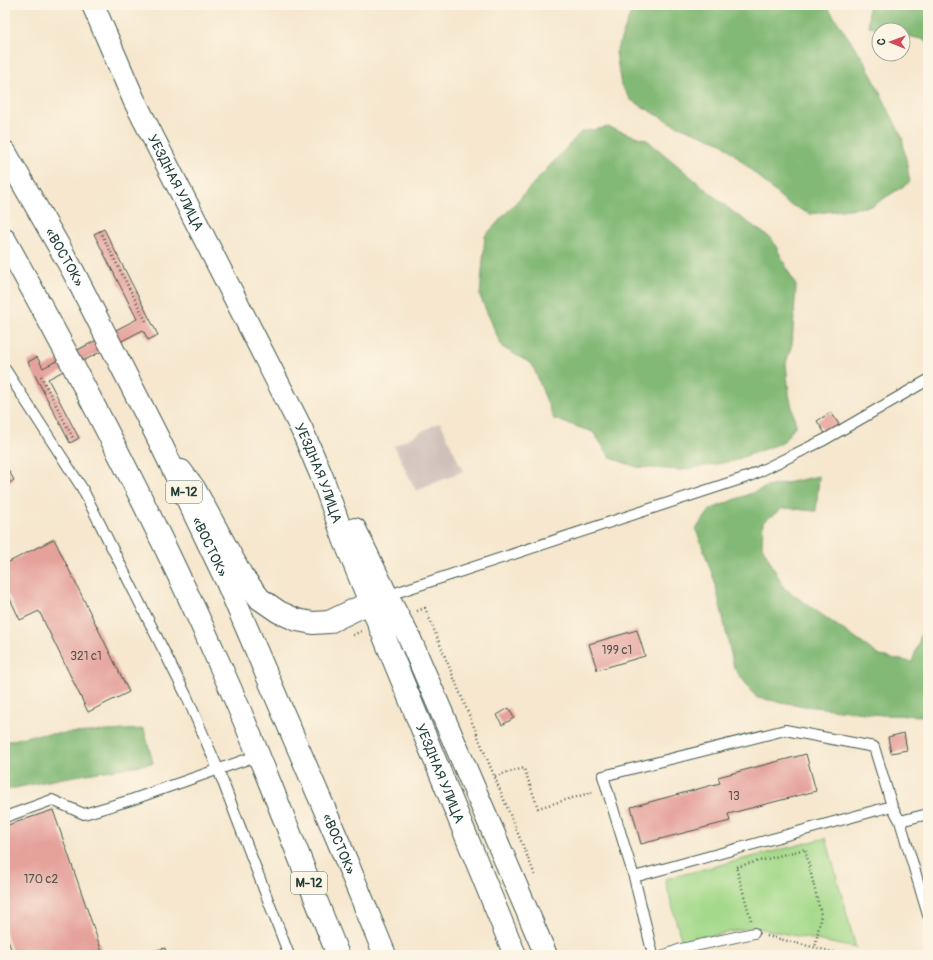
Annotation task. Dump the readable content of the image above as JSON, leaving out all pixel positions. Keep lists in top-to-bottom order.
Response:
{
  "streets": {
    "main road": ["УЕЗДНАЯ УЛИЦА", "«ВОСТОК»", "М-12"]
  },
  "house_numbers": [
    "199 с1",
    "321 с1",
    "13",
    "170 с2"
  ],
  "north": "left"
}
